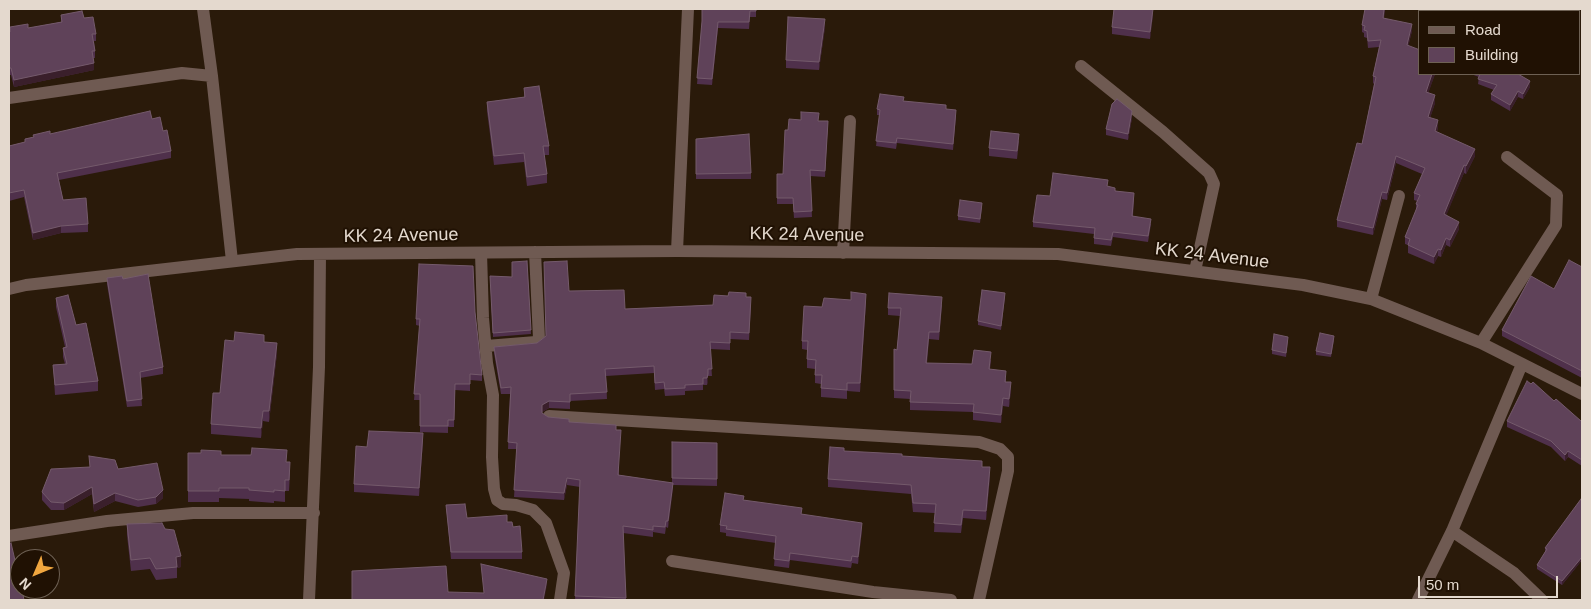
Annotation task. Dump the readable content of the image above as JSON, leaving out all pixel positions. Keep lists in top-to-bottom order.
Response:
{
  "streets": {
    "street": ["KK 24 Avenue"]
  },
  "legend": ["Road", "Building"],
  "scale_bar": "50 m",
  "north": "bottom left"
}
